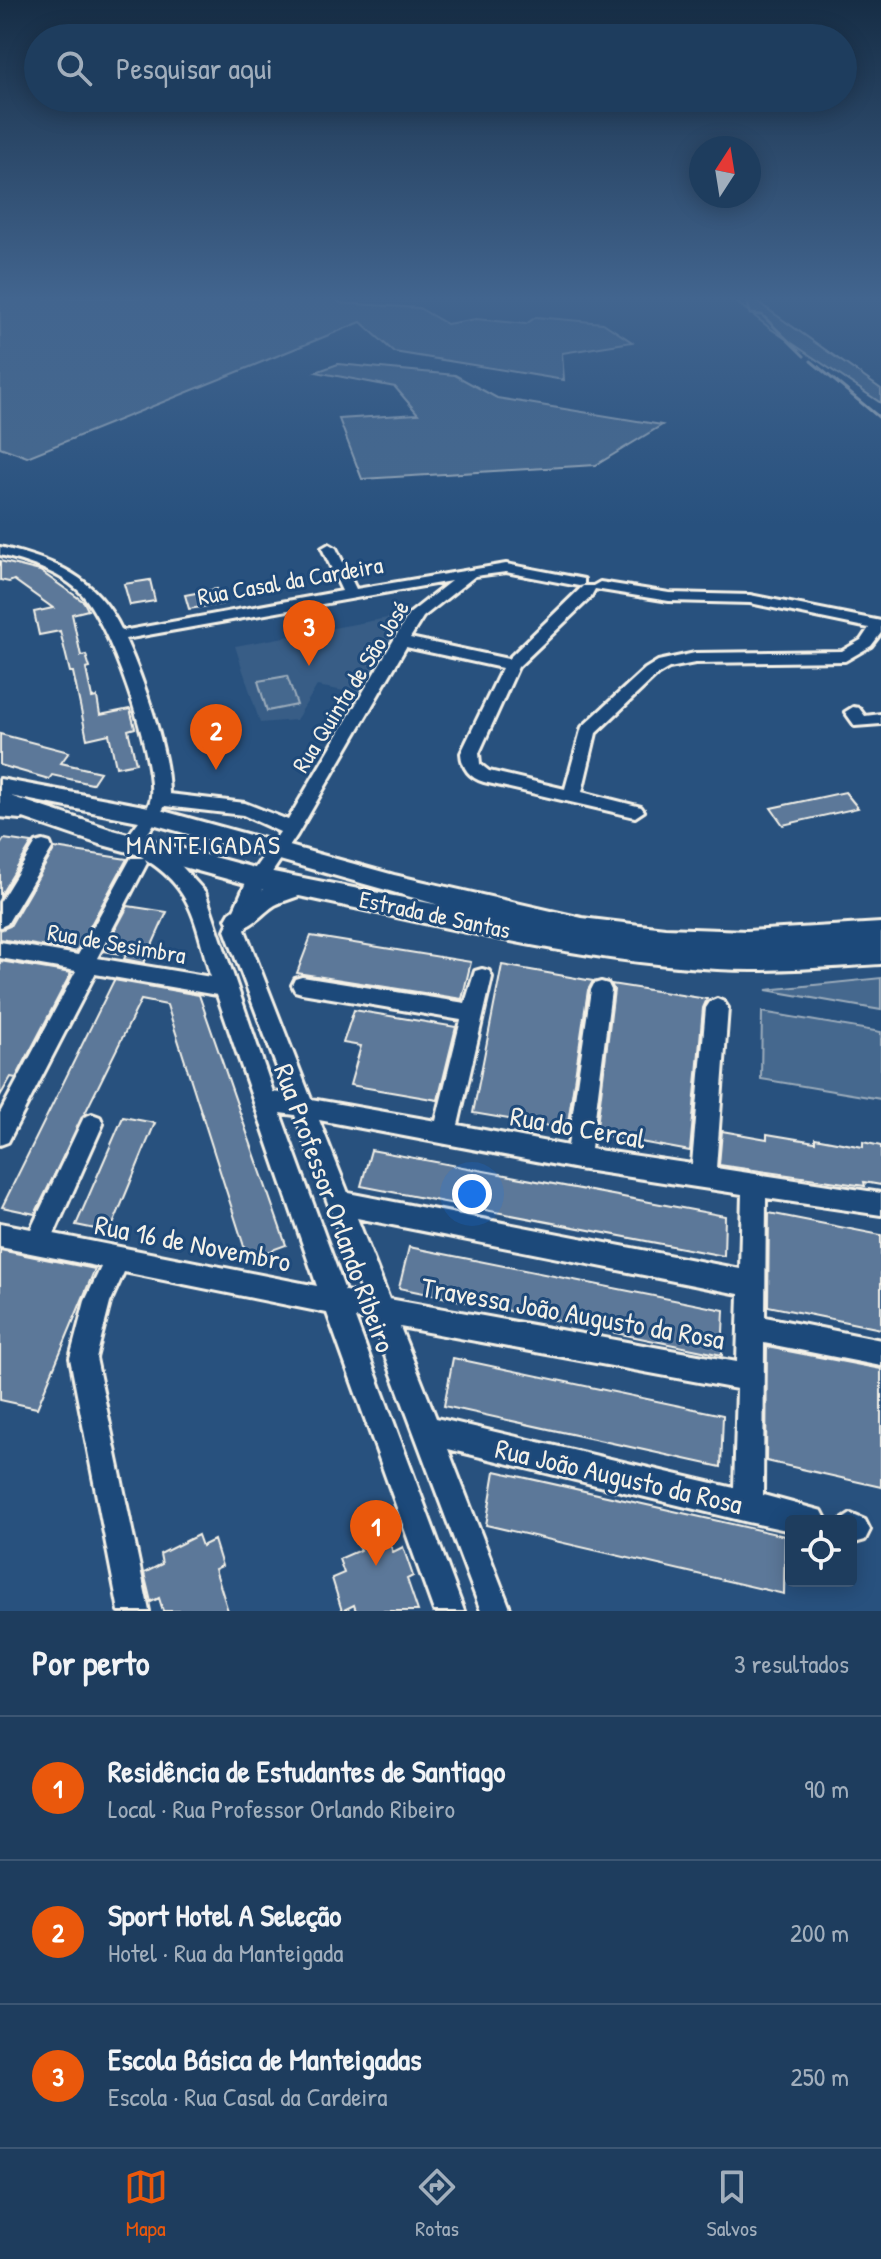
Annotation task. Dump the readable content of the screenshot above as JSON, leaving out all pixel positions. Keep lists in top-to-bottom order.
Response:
{
  "streets": {
    "main road": ["Estrada de Santas"],
    "street": [
      "Rua Casal da Cardeira",
      "Rua Quinta de São José",
      "Rua de Sesimbra",
      "Rua do Cercal",
      "Rua Professor Orlando Ribeiro",
      "Rua 16 de Novembro",
      "Travessa João Augusto da Rosa",
      "Rua João Augusto da Rosa"
    ]
  },
  "crossings": [
    ["Rua Casal da Cardeira", "Rua Quinta de São José"],
    ["Rua Quinta de São José", "Estrada de Santas"],
    ["Estrada de Santas", "Rua Professor Orlando Ribeiro"],
    ["Rua de Sesimbra", "Rua Professor Orlando Ribeiro"],
    ["Rua do Cercal", "Rua Professor Orlando Ribeiro"],
    ["Rua Professor Orlando Ribeiro", "Rua 16 de Novembro"],
    ["Rua Professor Orlando Ribeiro", "Travessa João Augusto da Rosa"],
    ["Rua Professor Orlando Ribeiro", "Rua João Augusto da Rosa"],
    ["Rua 16 de Novembro", "Travessa João Augusto da Rosa"]
  ],
  "districts": ["MANTEIGADAS"],
  "north": "top",
  "page": {
    "search": "Pesquisar aqui",
    "pins": ["3", "2", "1"],
    "heading": ["Por perto", "3 resultados"],
    "list": [
      {
        "mark": "1",
        "name": "Residência de Estudantes de Santiago",
        "note": "Local · Rua Professor Orlando Ribeiro",
        "value": "90 m"
      },
      {
        "mark": "2",
        "name": "Sport Hotel A Seleção",
        "note": "Hotel · Rua da Manteigada",
        "value": "200 m"
      },
      {
        "mark": "3",
        "name": "Escola Básica de Manteigadas",
        "note": "Escola · Rua Casal da Cardeira",
        "value": "250 m"
      }
    ],
    "nav": ["Mapa", "Rotas", "Salvos"]
  }
}
